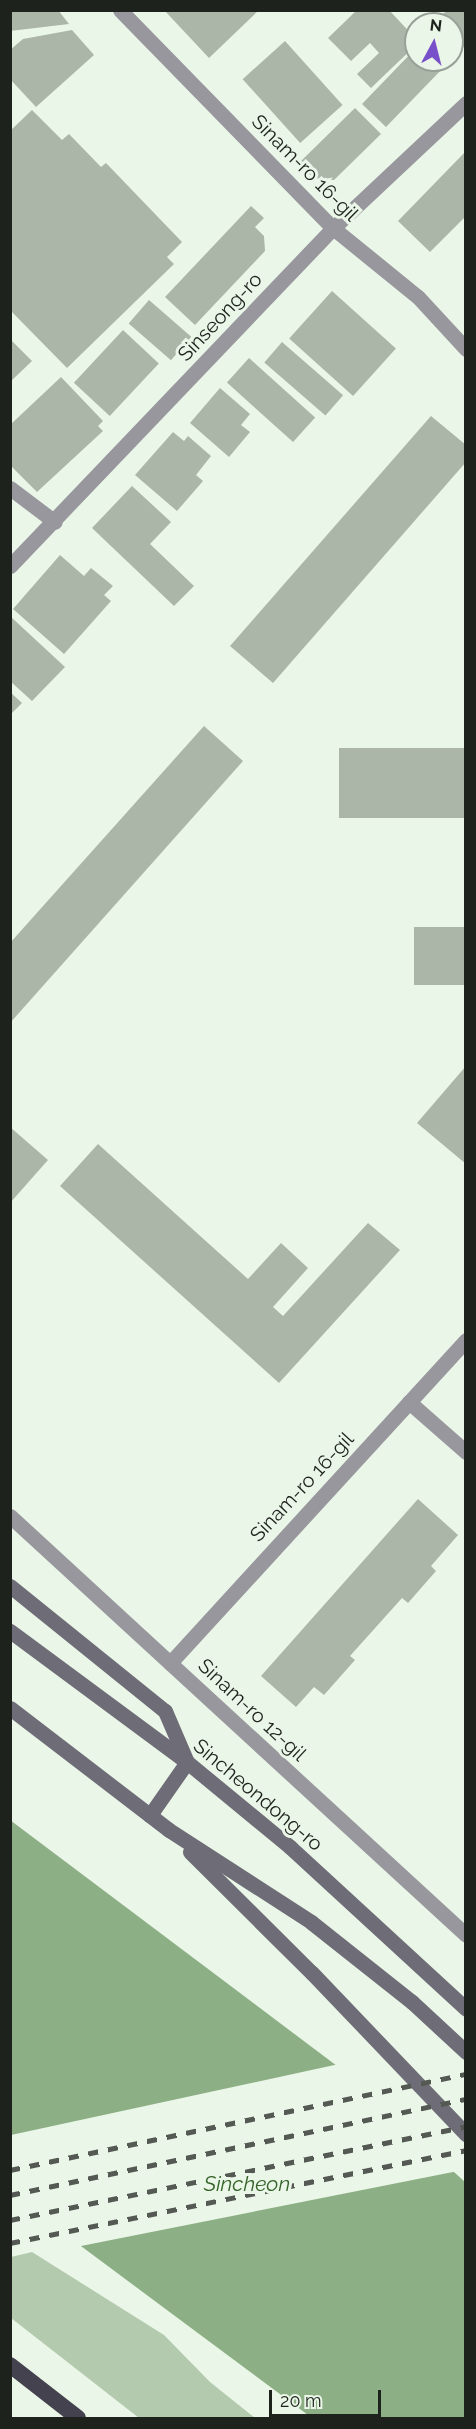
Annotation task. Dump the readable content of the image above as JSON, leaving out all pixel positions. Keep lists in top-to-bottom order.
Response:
{
  "streets": {
    "main road": ["Sincheondong-ro"],
    "street": ["Sinam-ro 16-gil", "Sinseong-ro", "Sinam-ro 12-gil"]
  },
  "crossings": [
    ["Sinam-ro 16-gil", "Sinseong-ro"],
    ["Sinam-ro 16-gil", "Sinam-ro 12-gil"]
  ],
  "water": ["Sincheon"],
  "scale_bar": "20 m",
  "north": "top"
}
